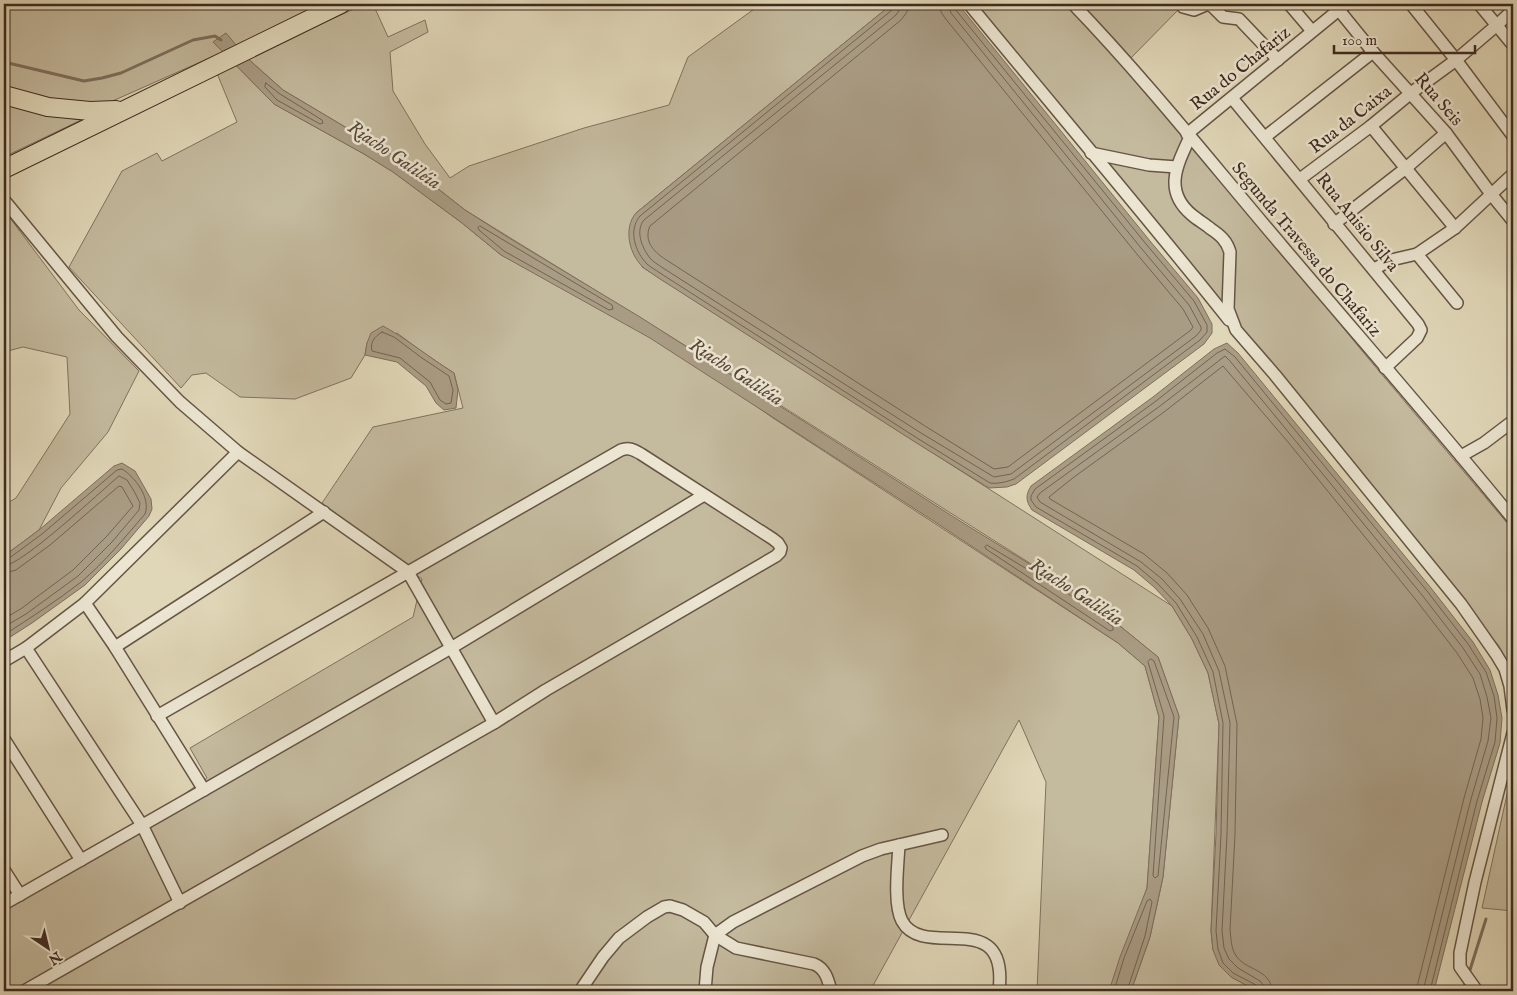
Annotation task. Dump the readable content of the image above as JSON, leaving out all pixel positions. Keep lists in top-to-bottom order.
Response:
{
  "streets": {
    "street": [
      "Rua do Chafariz",
      "Rua Seis",
      "Rua da Caixa",
      "Rua Anisio Silva",
      "Segunda Travessa do Chafariz"
    ]
  },
  "crossings": [
    ["Rua do Chafariz", "Rua Seis"],
    ["Rua do Chafariz", "Rua Anisio Silva"],
    ["Rua do Chafariz", "Segunda Travessa do Chafariz"],
    ["Rua Seis", "Rua da Caixa"],
    ["Rua da Caixa", "Rua Anisio Silva"],
    ["Rua Anisio Silva", "Segunda Travessa do Chafariz"]
  ],
  "water": ["Riacho Galiléia"],
  "scale_bar": "100 m",
  "north": "bottom right"
}
